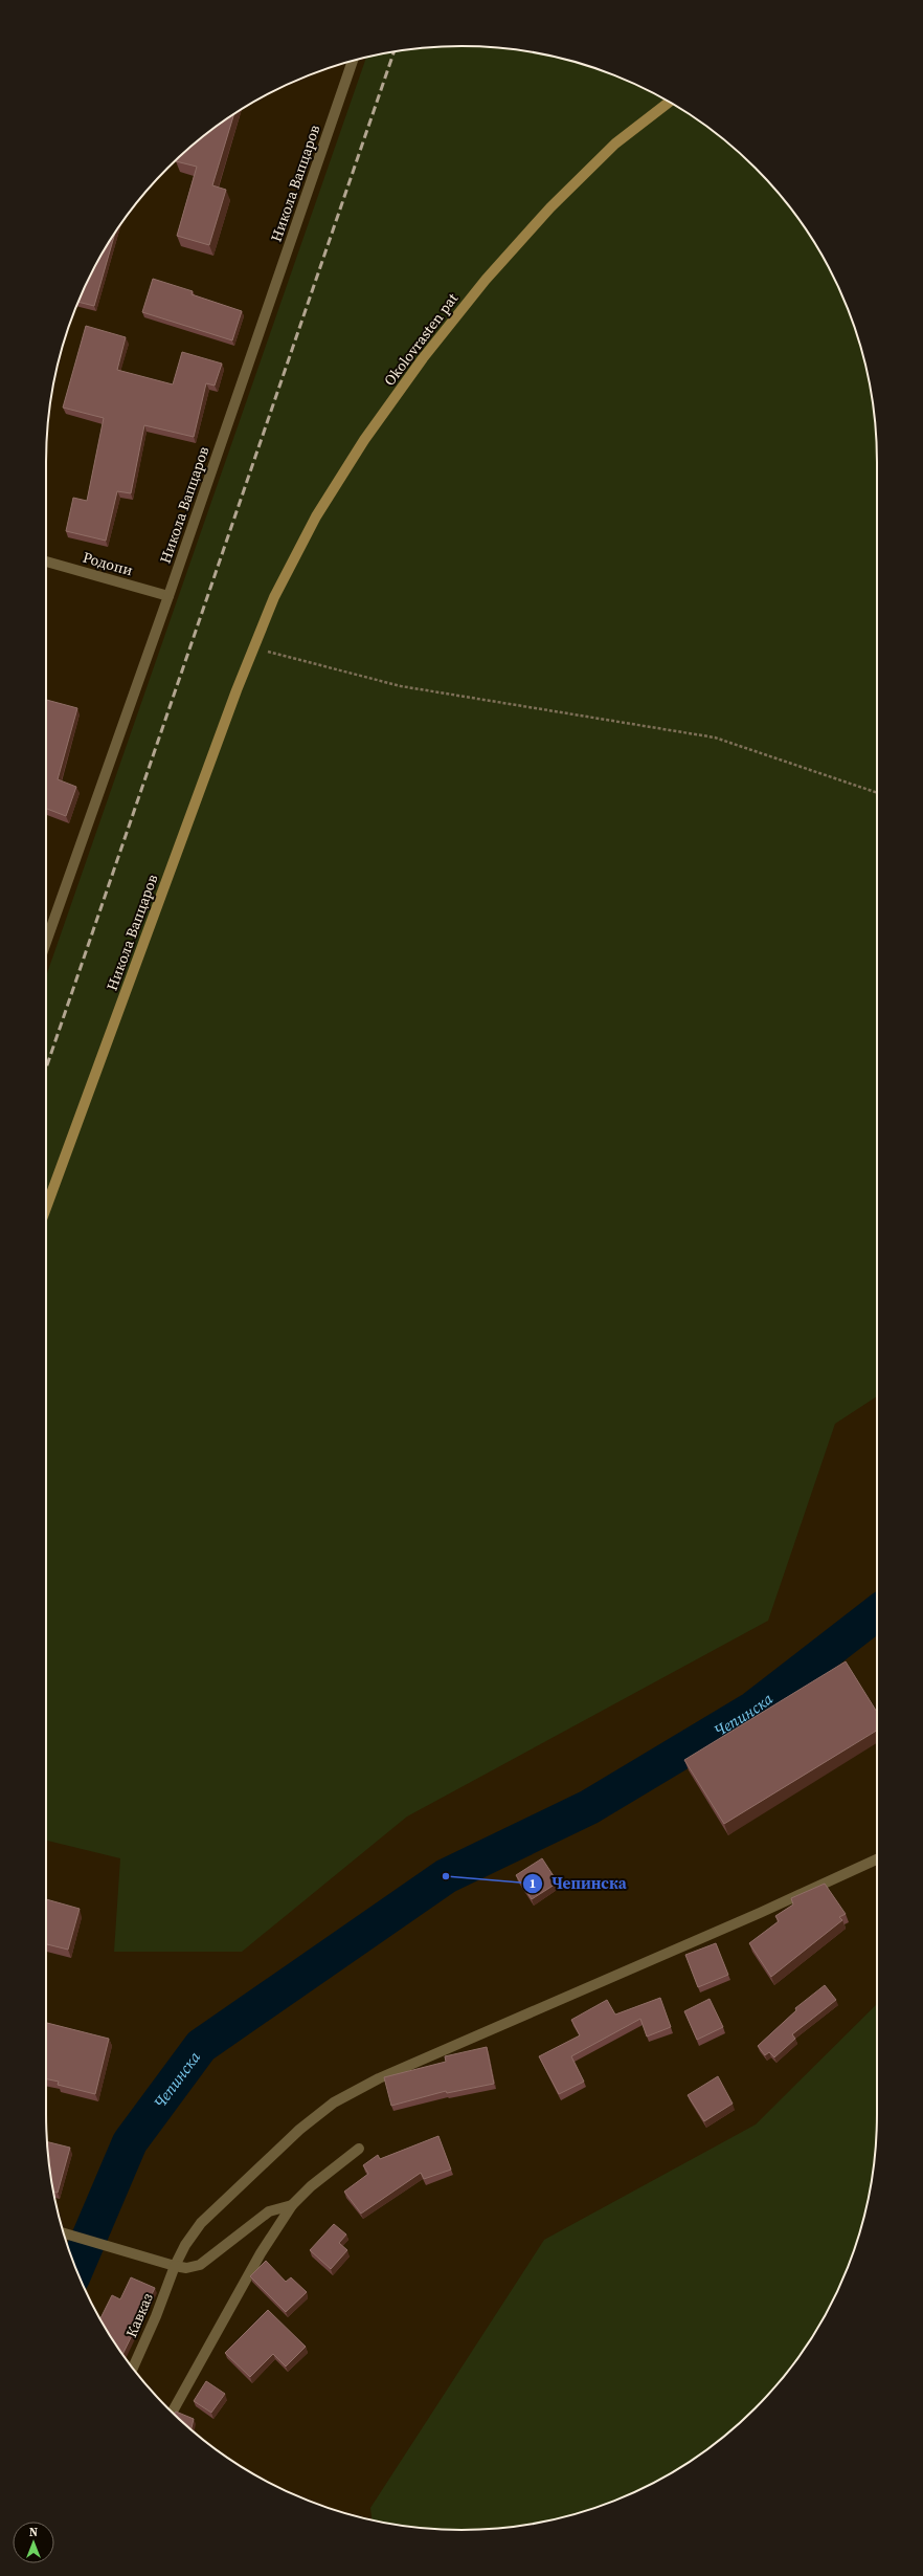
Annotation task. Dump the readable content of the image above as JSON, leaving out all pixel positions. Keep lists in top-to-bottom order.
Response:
{
  "streets": {
    "street": [
      "Никола Вапцаров",
      "Okolovrasten pat",
      "Родопи",
      "Кавказ"
    ]
  },
  "crossings": [
    ["Никола Вапцаров", "Okolovrasten pat"],
    ["Никола Вапцаров", "Родопи"]
  ],
  "water": ["Чепинска"],
  "places": ["Чепинска"],
  "north": "top"
}
